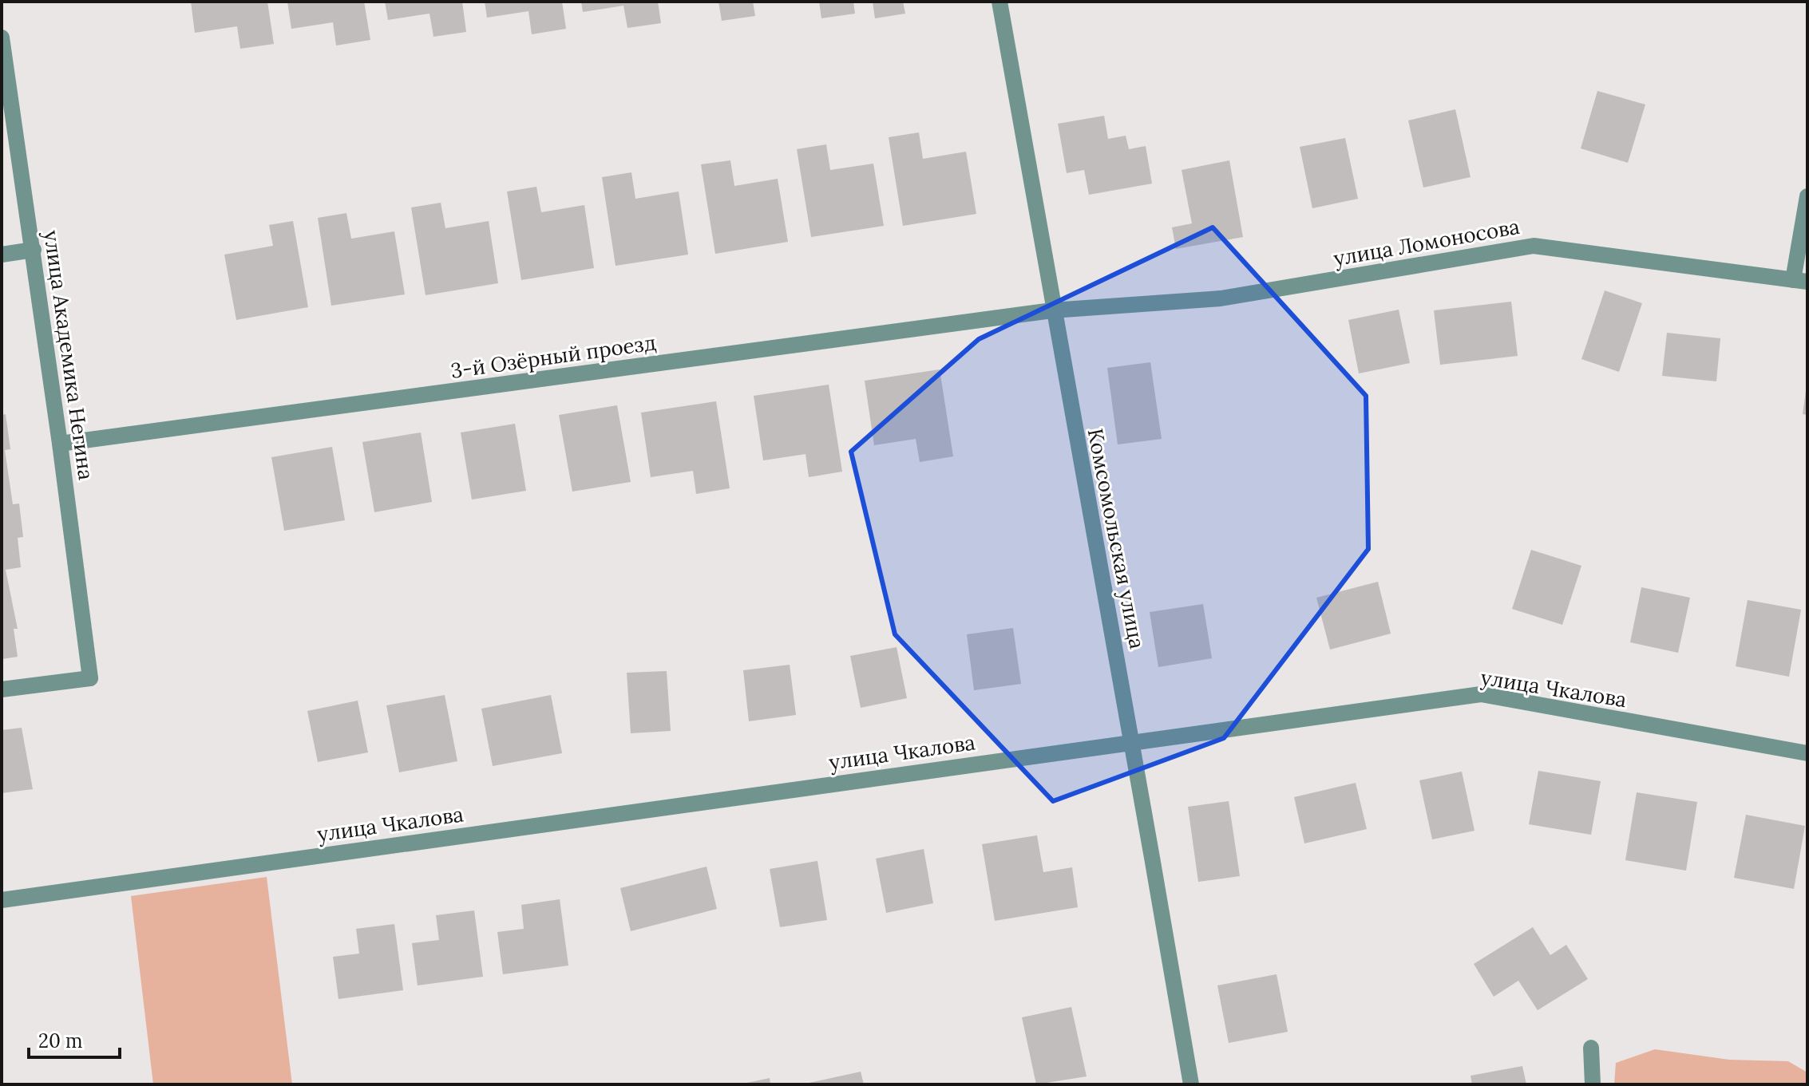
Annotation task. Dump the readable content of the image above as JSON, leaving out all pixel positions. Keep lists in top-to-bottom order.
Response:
{
  "streets": {
    "street": [
      "улица Ломоносова",
      "улица Академика Негина",
      "3-й Озёрный проезд",
      "Комсомольская улица",
      "улица Чкалова"
    ]
  },
  "crossings": [
    ["улица Ломоносова", "3-й Озёрный проезд"],
    ["улица Ломоносова", "Комсомольская улица"],
    ["улица Академика Негина", "3-й Озёрный проезд"],
    ["3-й Озёрный проезд", "Комсомольская улица"],
    ["Комсомольская улица", "улица Чкалова"]
  ],
  "scale_bar": "20 m"
}
